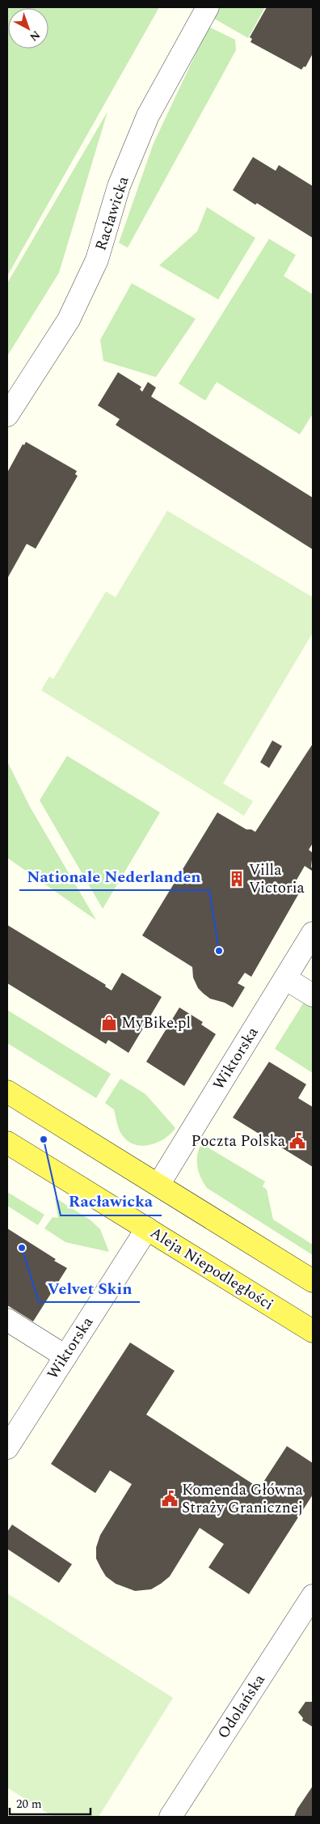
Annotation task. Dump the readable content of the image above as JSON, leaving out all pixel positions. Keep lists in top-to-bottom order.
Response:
{
  "streets": {
    "main road": ["Aleja Niepodległości"],
    "street": ["Racławicka", "Wiktorska", "Odolańska"]
  },
  "crossings": [
    ["Wiktorska", "Aleja Niepodległości"]
  ],
  "places": {
    "building": ["Villa Victoria"],
    "other": ["Nationale Nederlanden", "Racławicka", "Velvet Skin"],
    "shop": ["MyBike.pl"],
    "public building": ["Poczta Polska", "Komenda Główna Straży Granicznej"]
  },
  "scale_bar": "20 m",
  "north": "bottom right"
}
